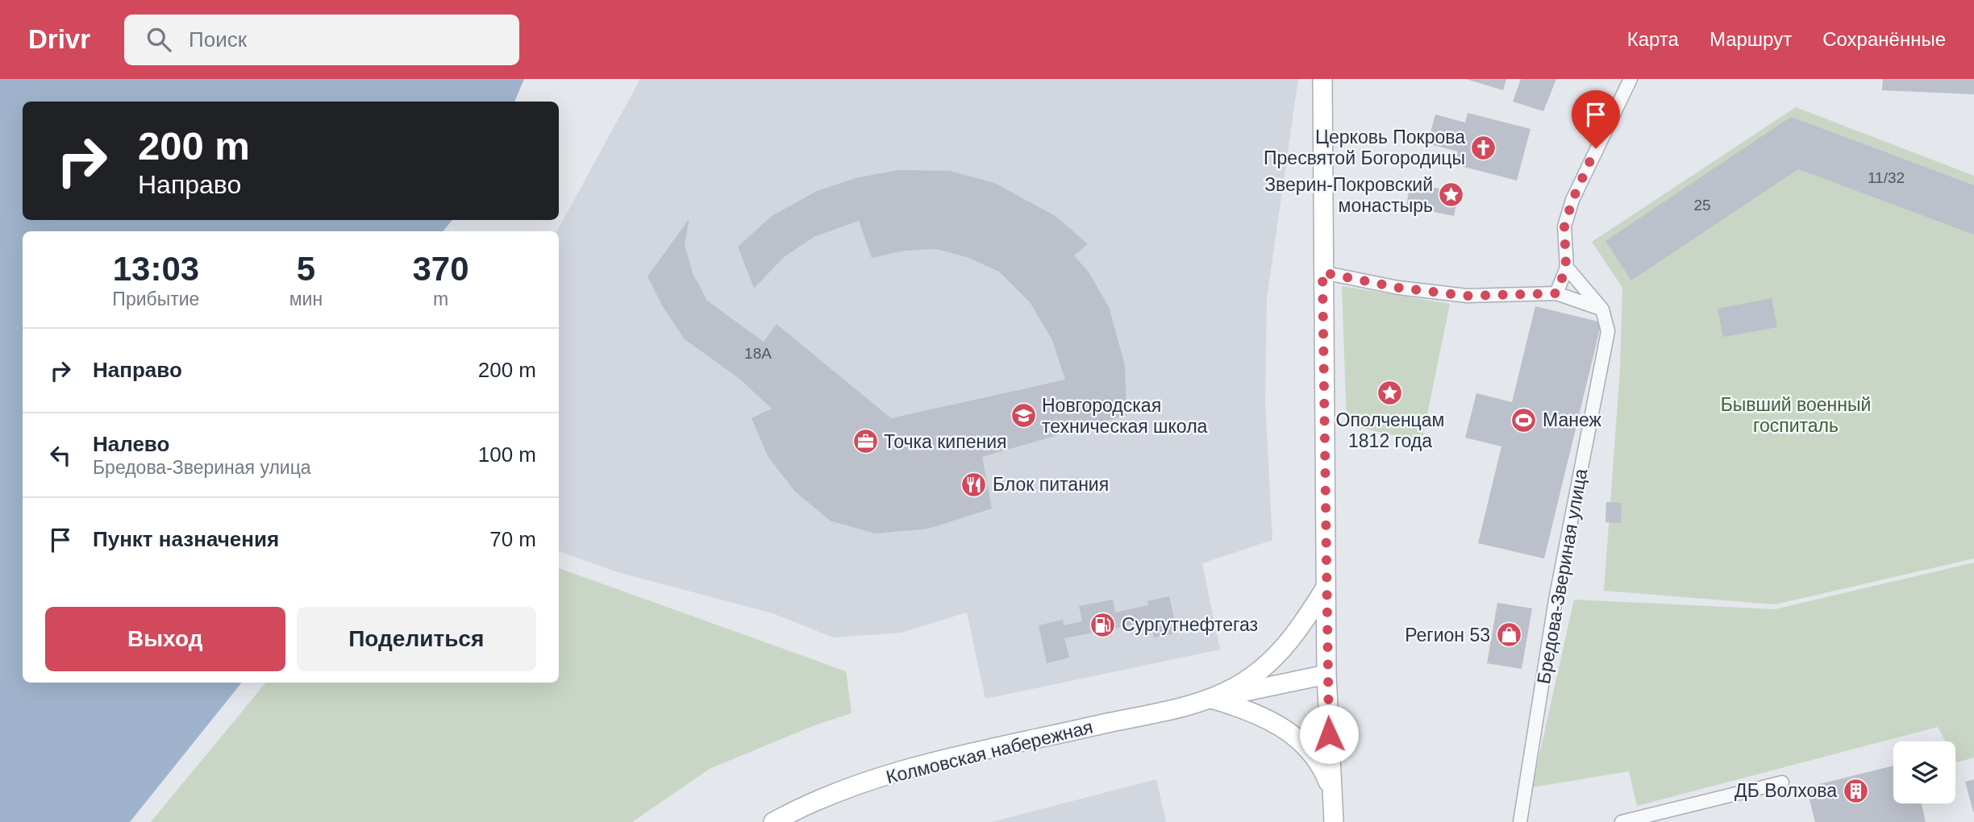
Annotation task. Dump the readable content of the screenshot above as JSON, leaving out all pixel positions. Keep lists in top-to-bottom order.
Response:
{
  "streets": {
    "main road": ["Колмовская набережная"],
    "street": ["Бредова-Звериная улица"]
  },
  "parks": ["Бывший военный госпиталь"],
  "places": {
    "church": ["Церковь Покрова Пресвятой Богородицы"],
    "place": ["Зверин-Покровский монастырь", "Ополченцам 1812 года"],
    "school or university": ["Новгородская техническая школа"],
    "sports": ["Манеж"],
    "office": ["Точка кипения"],
    "restaurant": ["Блок питания"],
    "fuel station": ["Сургутнефтегаз"],
    "shop": ["Регион 53"],
    "building": ["ДБ Волхова"]
  },
  "house_numbers": ["11/32", "25", "18А"],
  "page": {
    "header": "Drivr",
    "search": "Поиск",
    "nav": ["Карта", "Маршрут", "Сохранённые"],
    "turn": ["200 m", "Направо"],
    "eta": [
      "13:03",
      "Прибытие",
      "5",
      "мин",
      "370",
      "m"
    ],
    "list": [
      {
        "name": "Направо",
        "value": "200 m"
      },
      {
        "name": "Налево",
        "note": "Бредова-Звериная улица",
        "value": "100 m"
      },
      {
        "name": "Пункт назначения",
        "value": "70 m"
      }
    ],
    "buttons": ["Выход", "Поделиться"]
  }
}
